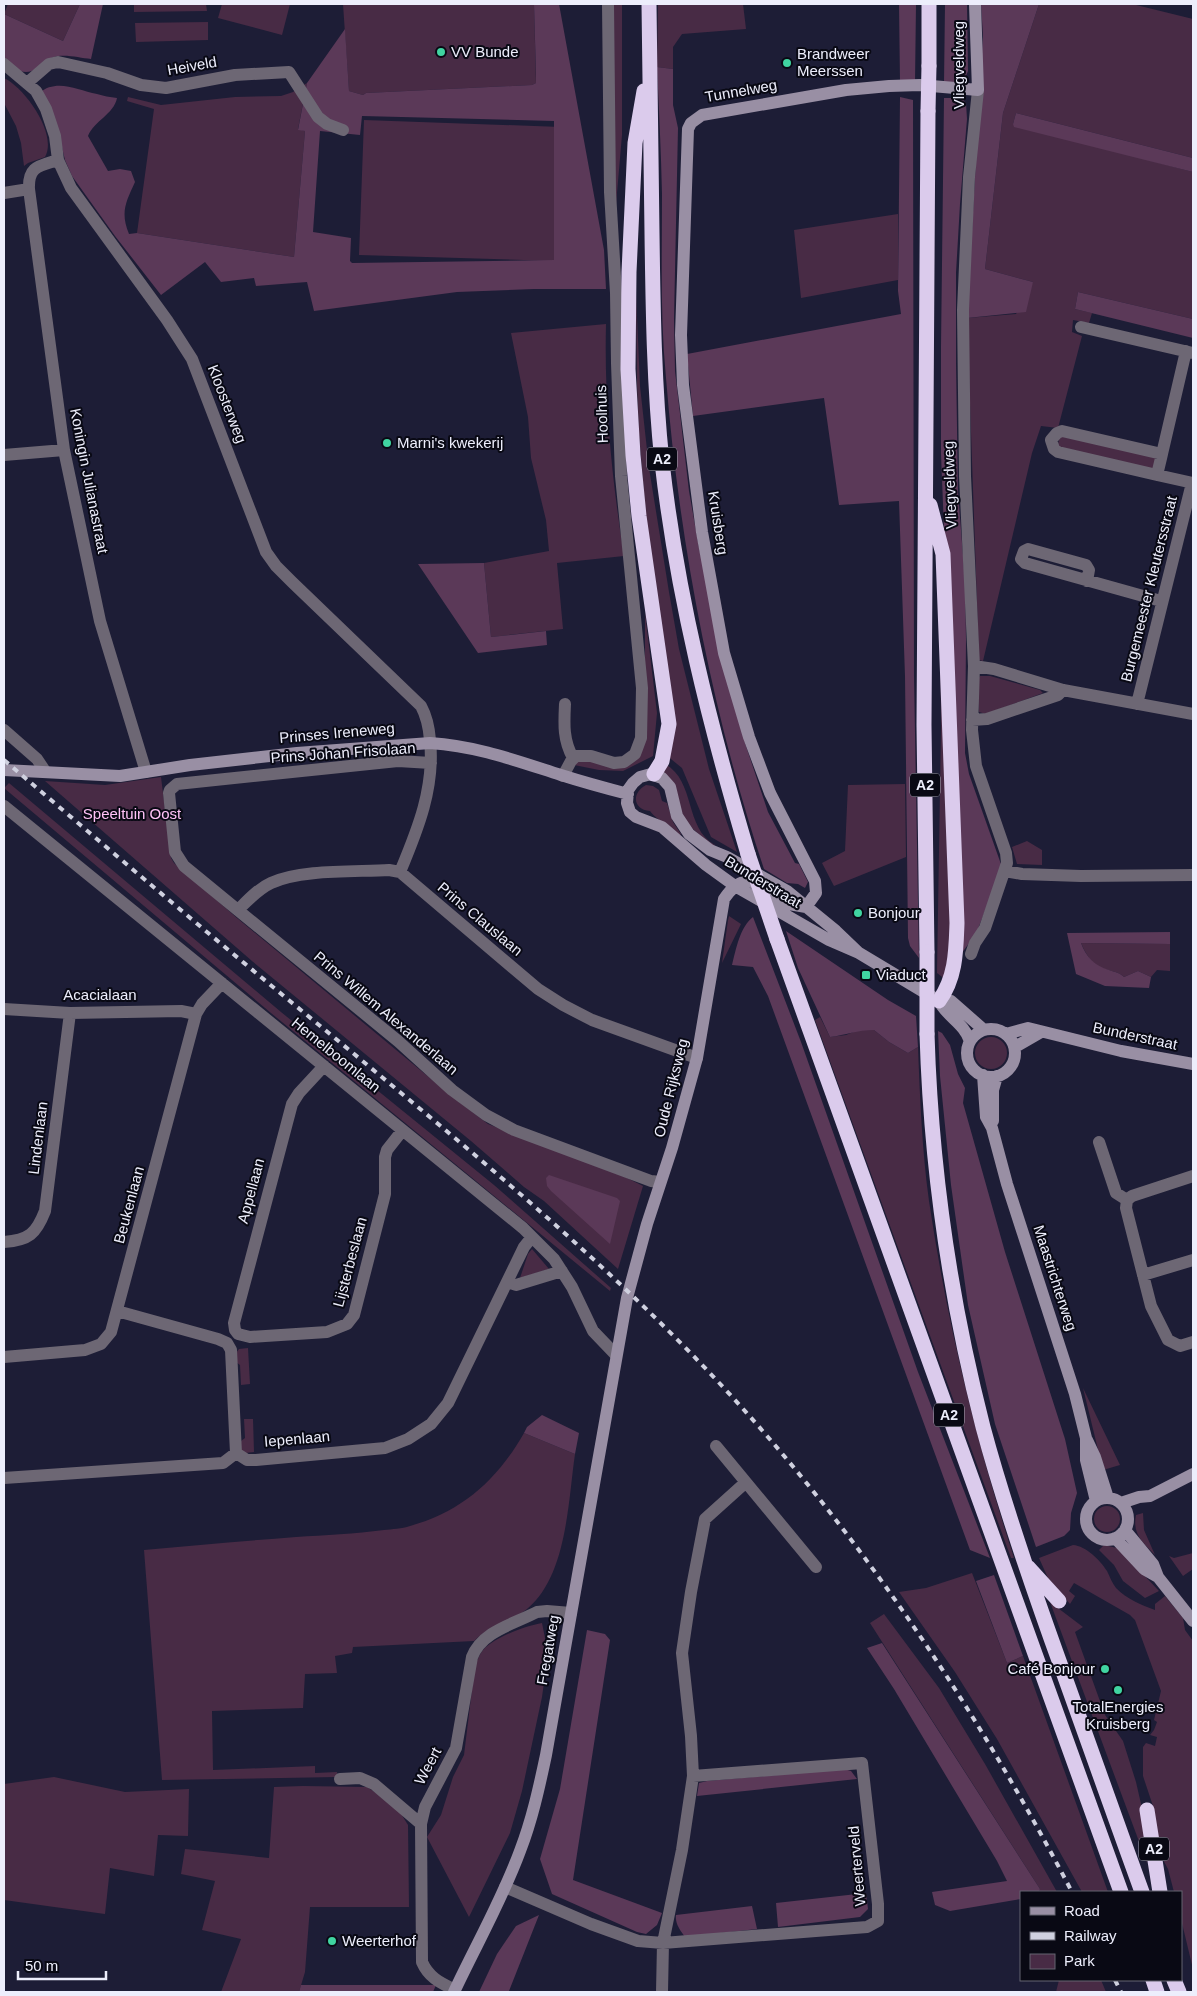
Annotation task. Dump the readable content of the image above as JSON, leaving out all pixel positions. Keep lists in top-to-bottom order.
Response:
{
  "streets": {
    "highway": ["A2"],
    "street": [
      "Vliegveldweg",
      "Heiveld",
      "Tunnelweg",
      "Kloosterweg",
      "Hoolhuis",
      "Koningin Julianastraat",
      "Kruisberg",
      "Burgemeester Kleutersstraat",
      "Prinses Ireneweg",
      "Prins Johan Frisolaan",
      "Bunderstraat",
      "Prins Clauslaan",
      "Acacialaan",
      "Prins Willem Alexanderlaan",
      "Hemelboomlaan",
      "Oude Rijksweg",
      "Lindenlaan",
      "Appellaan",
      "Beukenlaan",
      "Lijsterbeslaan",
      "Maastrichterweg",
      "Iepenlaan",
      "Fregatweg",
      "Weert",
      "Weerterveld"
    ]
  },
  "crossings": [
    ["Vliegveldweg", "Tunnelweg"],
    ["Heiveld", "Kloosterweg"],
    ["Tunnelweg", "Kruisberg"],
    ["Kloosterweg", "Prinses Ireneweg"],
    ["Kloosterweg", "Prins Johan Frisolaan"],
    ["Kloosterweg", "Prins Clauslaan"],
    ["A2", "Bunderstraat"],
    ["Koningin Julianastraat", "Prinses Ireneweg"],
    ["Kruisberg", "Bunderstraat"],
    ["Prinses Ireneweg", "Bunderstraat"],
    ["Prins Johan Frisolaan", "Prins Willem Alexanderlaan"],
    ["Bunderstraat", "Oude Rijksweg"],
    ["Bunderstraat", "Maastrichterweg"],
    ["Prins Clauslaan", "Oude Rijksweg"],
    ["Acacialaan", "Lindenlaan"],
    ["Acacialaan", "Beukenlaan"],
    ["Prins Willem Alexanderlaan", "Oude Rijksweg"],
    ["Hemelboomlaan", "Appellaan"],
    ["Hemelboomlaan", "Beukenlaan"],
    ["Hemelboomlaan", "Lijsterbeslaan"],
    ["Hemelboomlaan", "Iepenlaan"],
    ["Hemelboomlaan", "Fregatweg"],
    ["Oude Rijksweg", "Fregatweg"],
    ["Appellaan", "Lijsterbeslaan"],
    ["Fregatweg", "Weert"],
    ["Fregatweg", "Weerterveld"]
  ],
  "parks": ["Speeltuin Oost"],
  "places": {
    "other": [
      "VV Bunde",
      "Brandweer Meerssen",
      "Marni's kwekerij",
      "Bonjour",
      "Café Bonjour",
      "TotalEnergies Kruisberg",
      "Weerterhof"
    ],
    "transit": ["Viaduct"]
  },
  "legend": ["Road", "Railway", "Park"],
  "scale_bar": "50 m"
}
